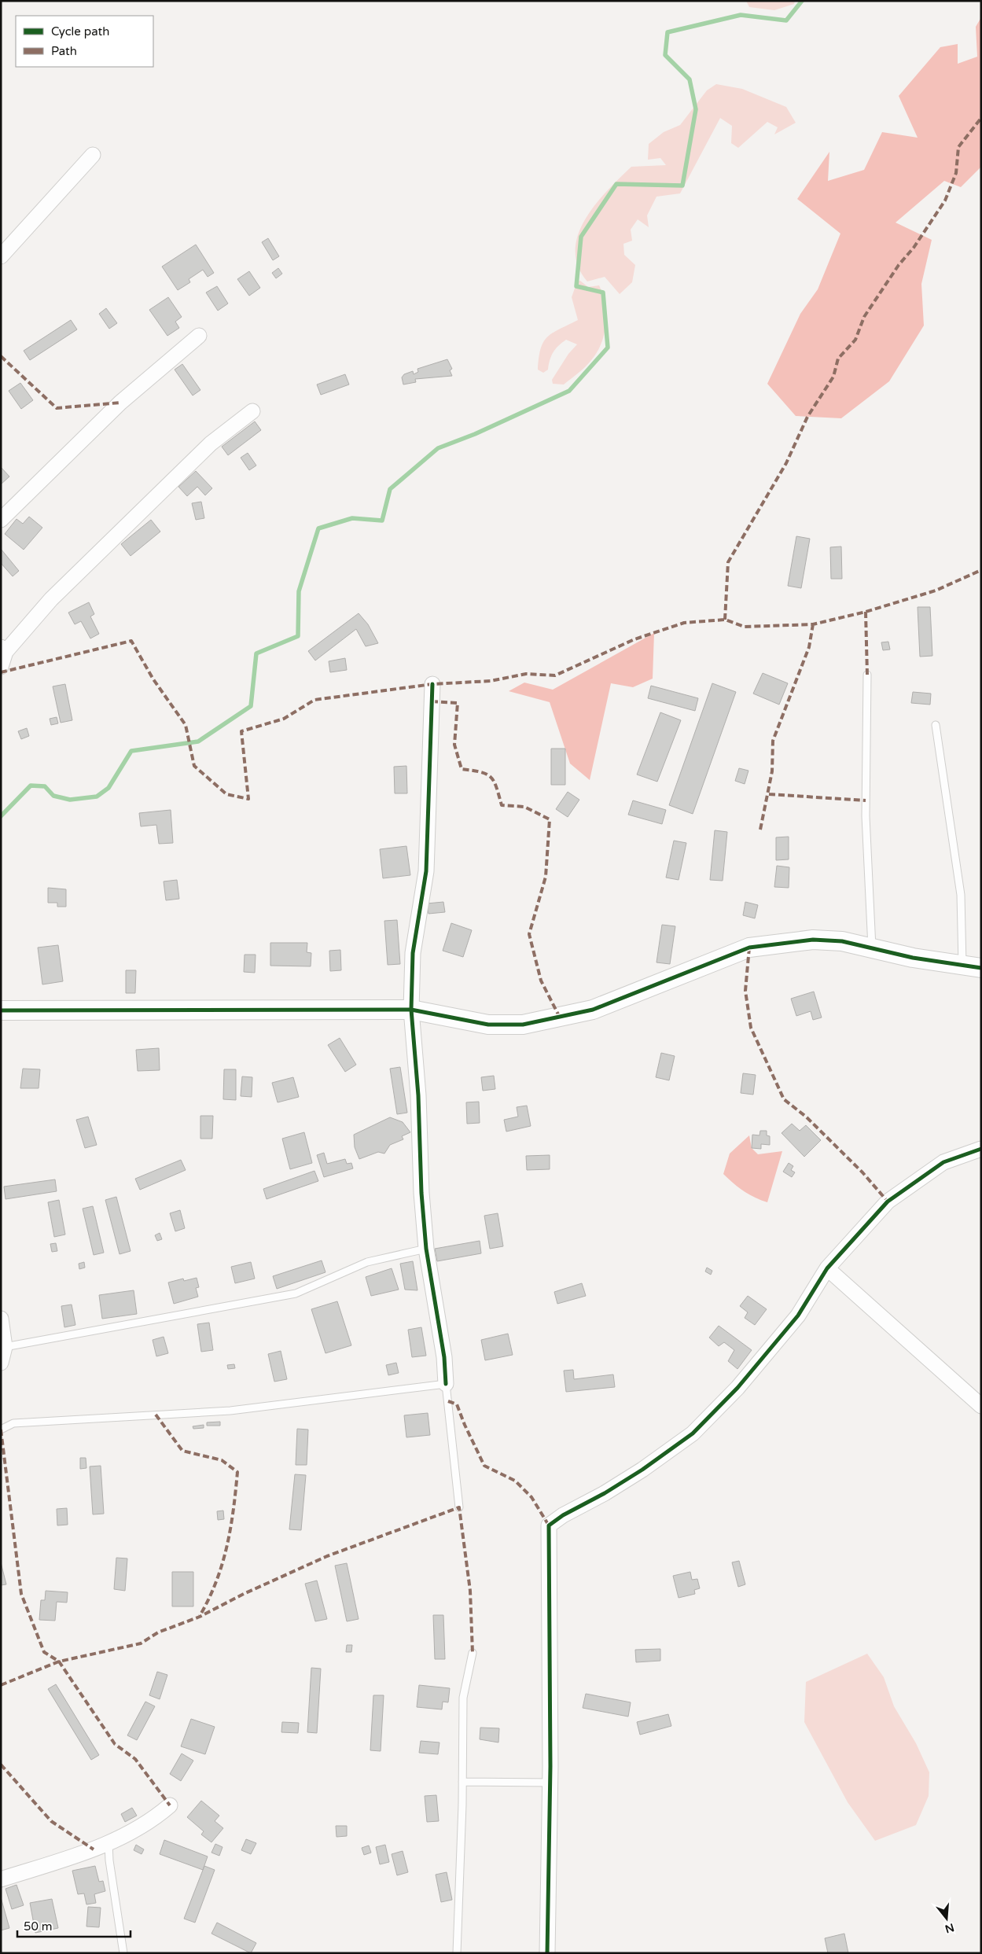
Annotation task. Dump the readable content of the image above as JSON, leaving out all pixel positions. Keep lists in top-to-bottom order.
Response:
{
  "legend": ["Cycle path", "Path"],
  "scale_bar": "50 m",
  "north": "bottom"
}
